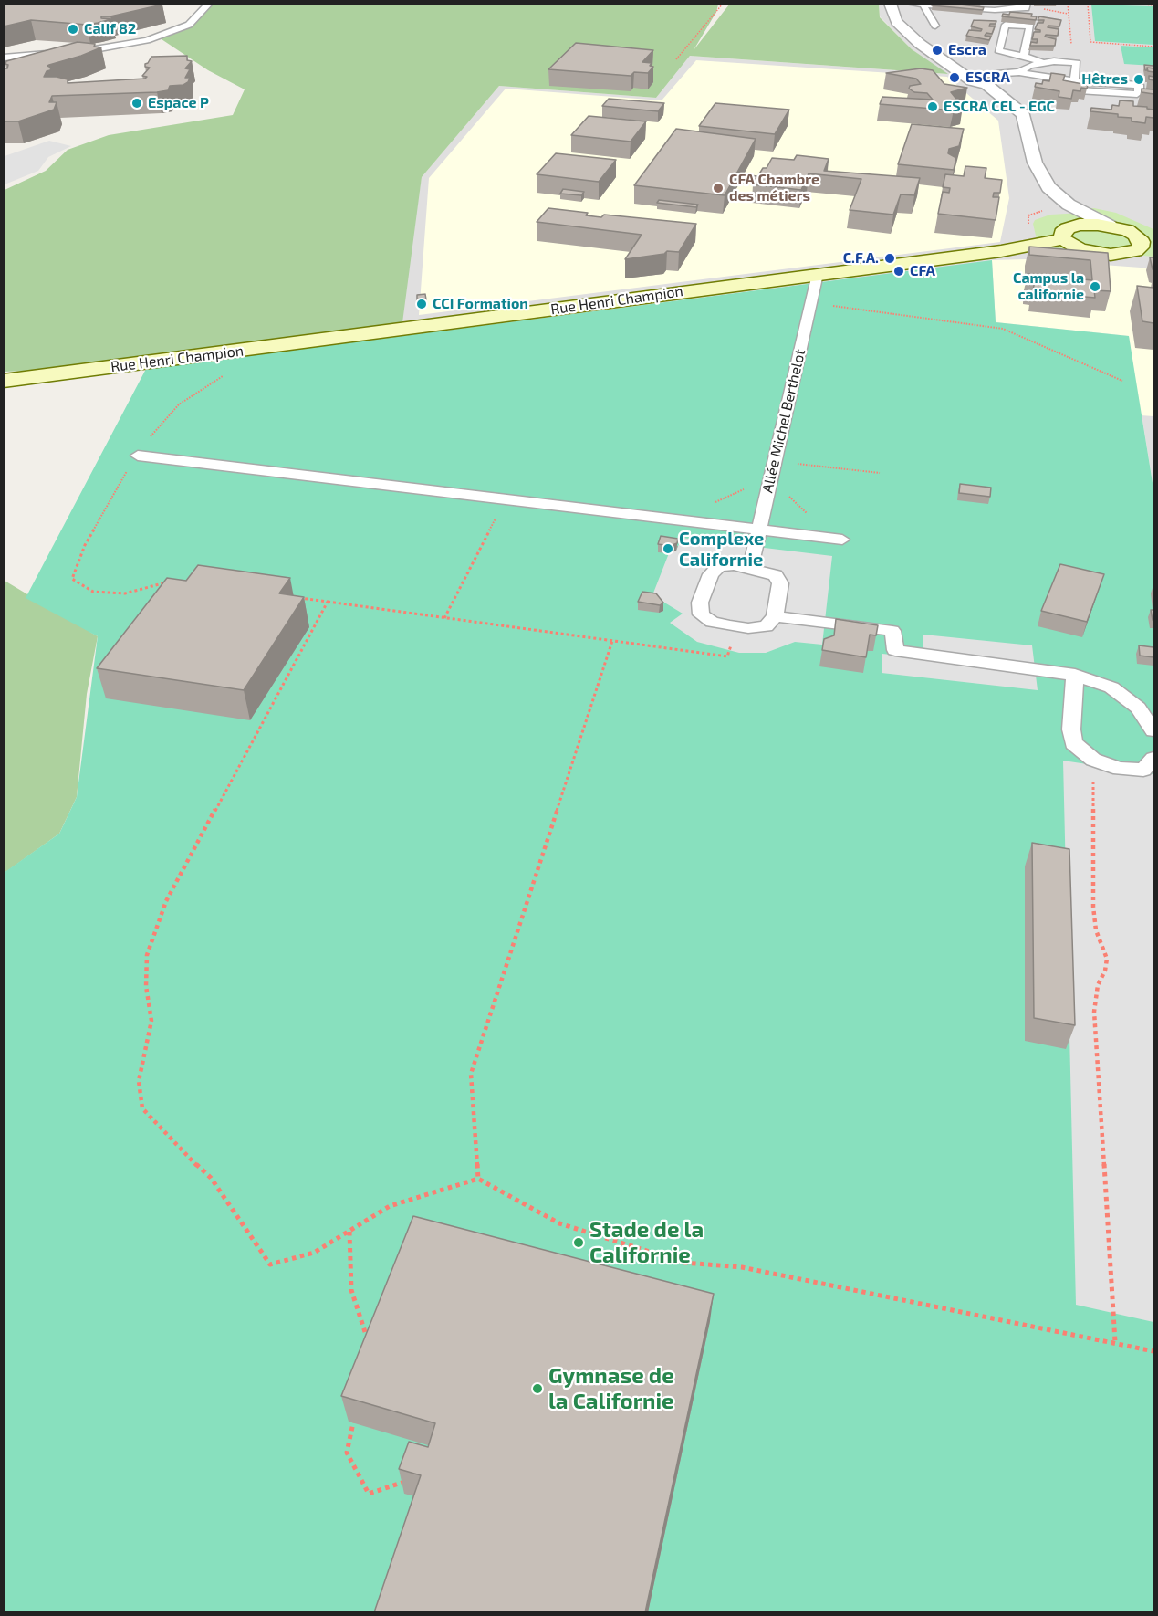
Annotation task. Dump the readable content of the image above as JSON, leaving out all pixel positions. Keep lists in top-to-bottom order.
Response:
{
  "streets": {
    "street": ["Rue Henri Champion"],
    "lane": ["Allée Michel Berthelot"]
  },
  "crossings": [
    ["Rue Henri Champion", "Allée Michel Berthelot"]
  ],
  "places": [
    "Calif 82",
    "Escra",
    "ESCRA",
    "Hêtres",
    "Espace P",
    "ESCRA CEL - EGC",
    "CFA Chambre des métiers",
    "C.F.A.",
    "CFA",
    "Campus la californie",
    "CCI Formation",
    "Complexe Californie",
    "Stade de la Californie",
    "Gymnase de la Californie"
  ]
}
